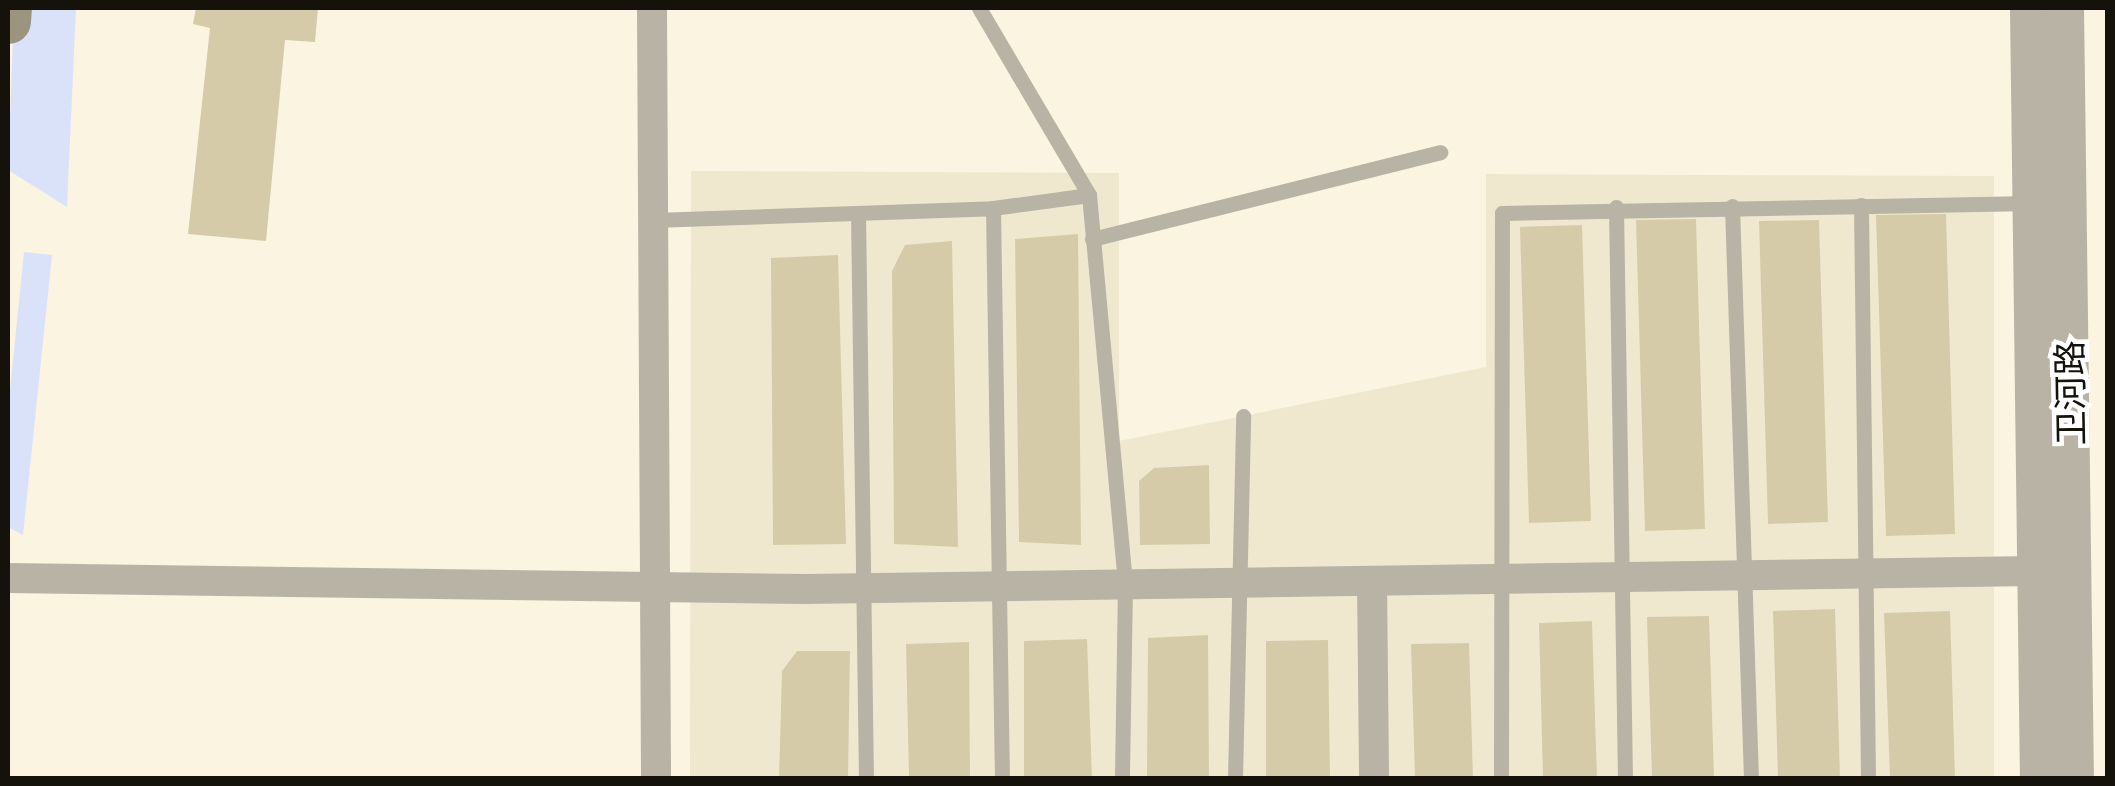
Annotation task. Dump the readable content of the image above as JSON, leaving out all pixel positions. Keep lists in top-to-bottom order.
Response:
{
  "streets": {
    "street": ["卫河路"]
  }
}
